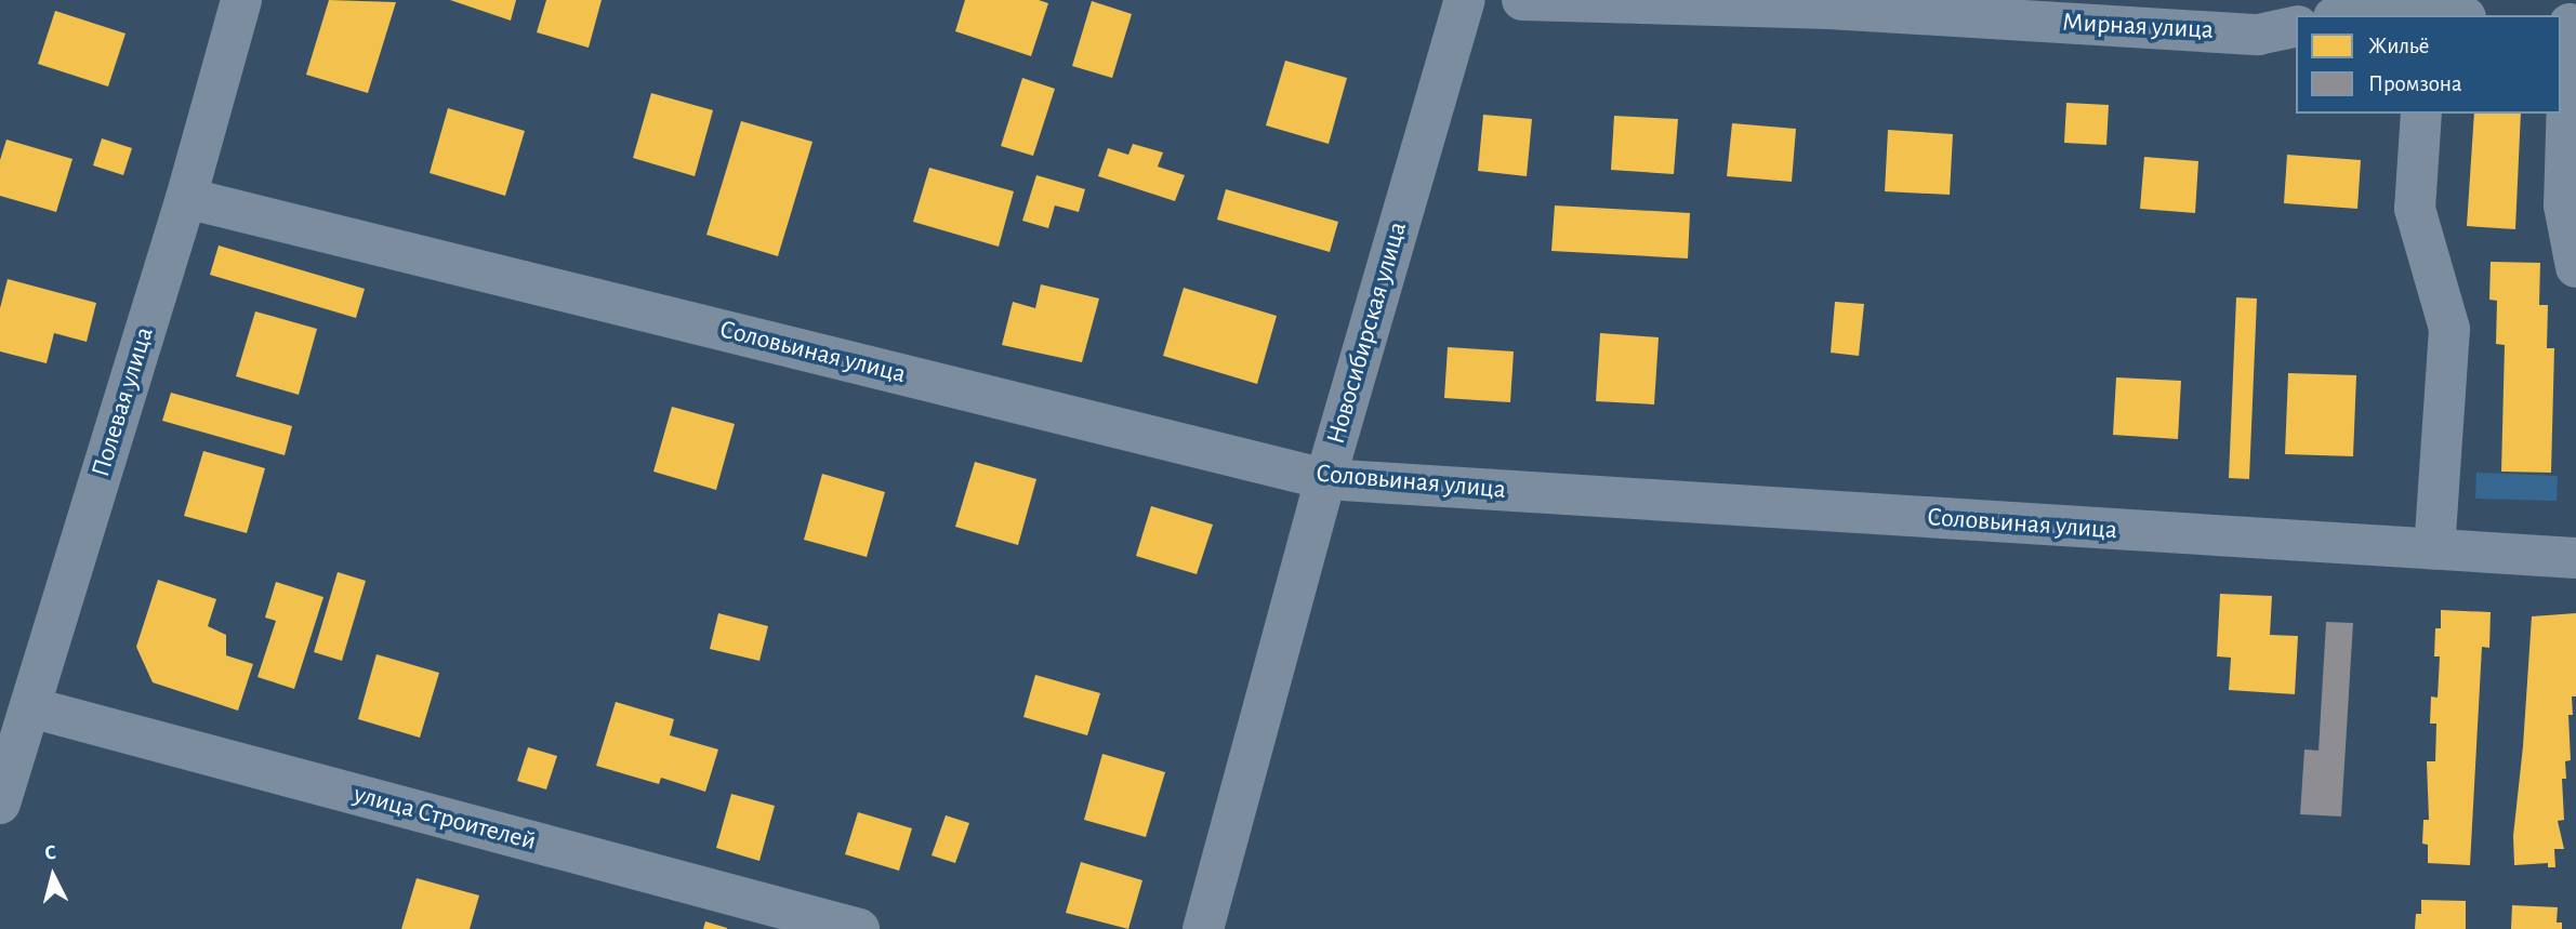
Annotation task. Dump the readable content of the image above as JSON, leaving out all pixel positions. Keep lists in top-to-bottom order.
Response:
{
  "streets": {
    "street": [
      "Мирная улица",
      "Новосибирская улица",
      "Соловьиная улица",
      "Полевая улица",
      "улица Строителей"
    ]
  },
  "crossings": [
    ["Новосибирская улица", "Соловьиная улица"],
    ["Соловьиная улица", "Полевая улица"],
    ["Полевая улица", "улица Строителей"]
  ],
  "legend": ["Жильё", "Промзона"],
  "north": "top"
}
